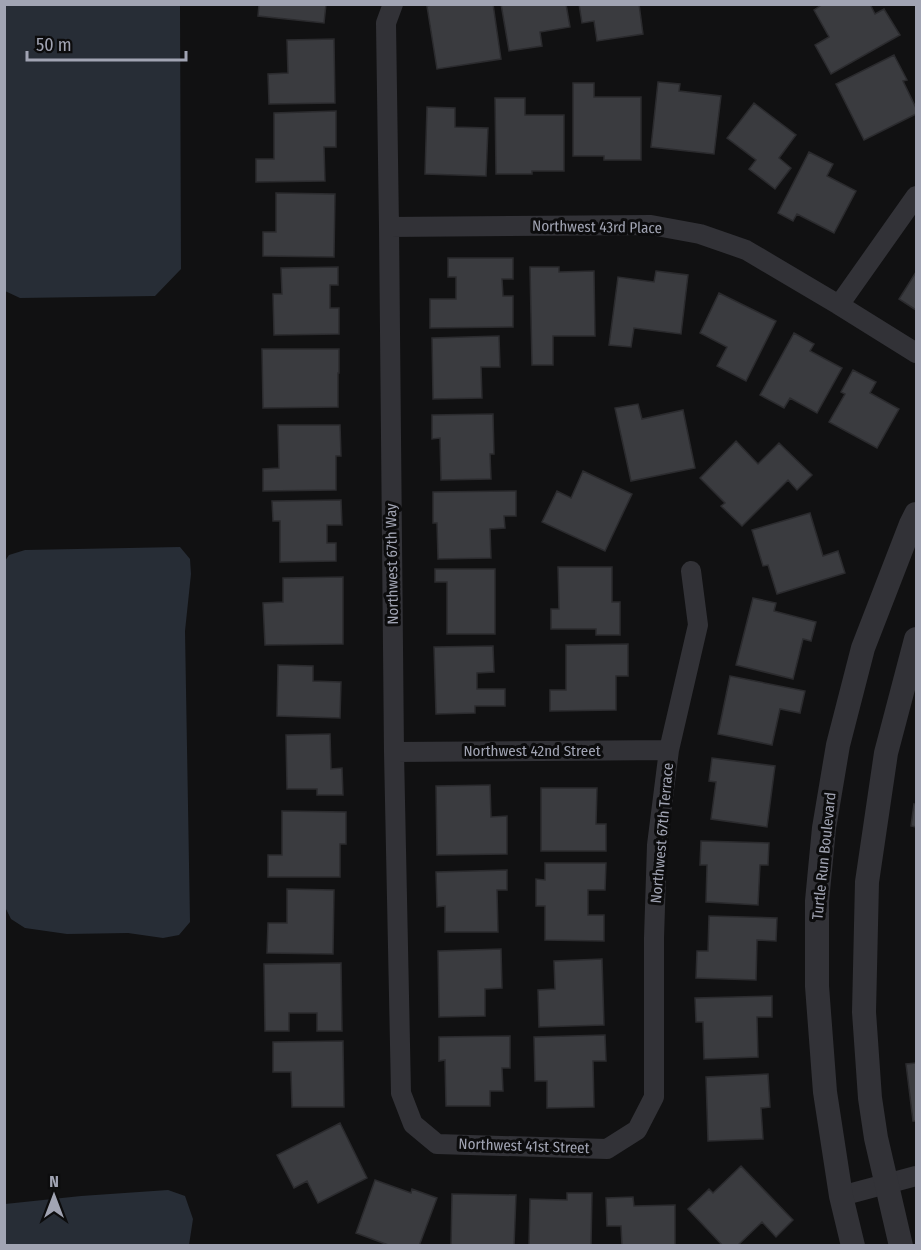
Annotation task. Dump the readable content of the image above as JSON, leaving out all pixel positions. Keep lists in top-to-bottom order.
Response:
{
  "streets": {
    "street": [
      "Northwest 43rd Place",
      "Northwest 67th Way",
      "Northwest 42nd Street",
      "Northwest 67th Terrace",
      "Turtle Run Boulevard",
      "Northwest 41st Street"
    ]
  },
  "crossings": [
    ["Northwest 43rd Place", "Northwest 67th Way"],
    ["Northwest 67th Way", "Northwest 42nd Street"],
    ["Northwest 67th Way", "Northwest 41st Street"],
    ["Northwest 42nd Street", "Northwest 67th Terrace"],
    ["Northwest 67th Terrace", "Northwest 41st Street"]
  ],
  "scale_bar": "50 m",
  "north": "top"
}
